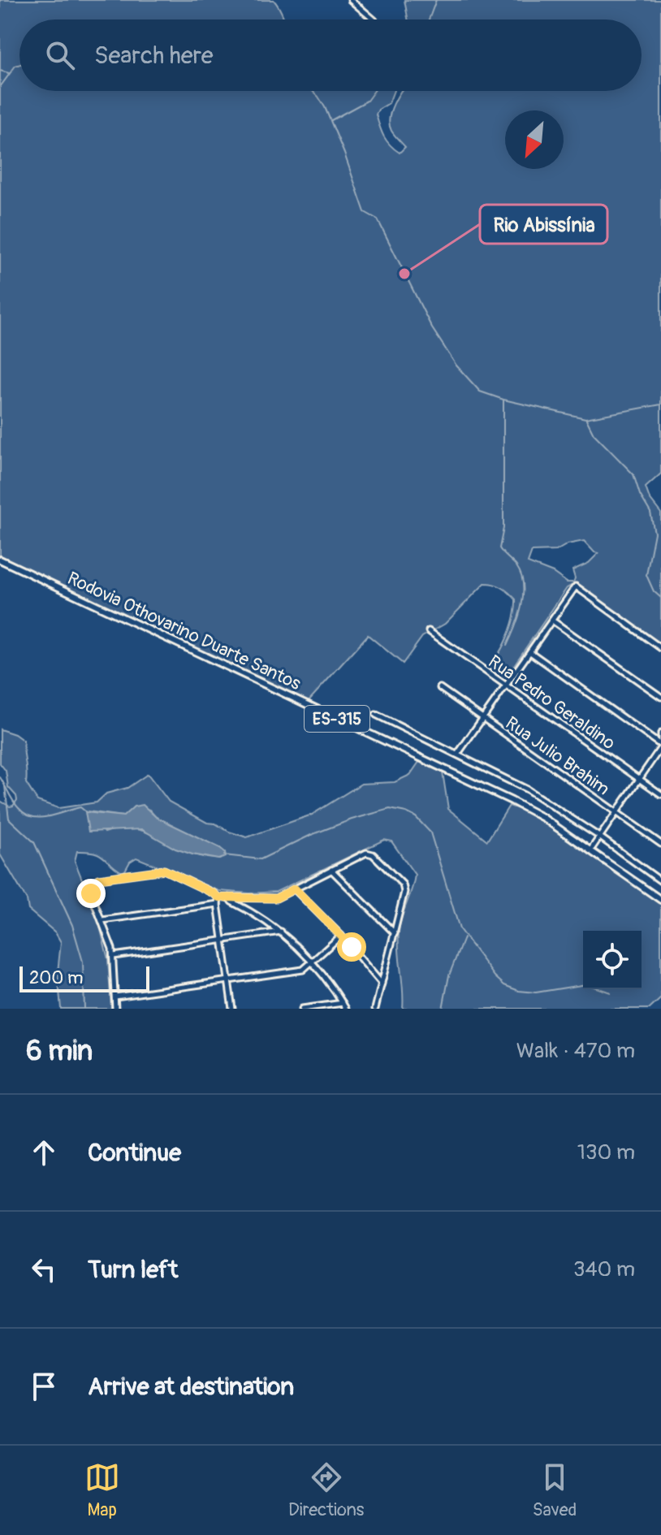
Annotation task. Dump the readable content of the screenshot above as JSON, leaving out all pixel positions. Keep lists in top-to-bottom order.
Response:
{
  "streets": {
    "main road": ["Rodovia Othovarino Duarte Santos", "ES-315"],
    "street": ["Rua Pedro Geraldino", "Rua Julio Brahim"]
  },
  "places": ["Rio Abissínia"],
  "scale_bar": "200 m",
  "north": "bottom left",
  "page": {
    "search": "Search here",
    "scale": "200 m",
    "heading": ["6 min", "Walk · 470 m"],
    "list": [
      ["Continue", "130 m"],
      ["Turn left", "340 m"],
      "Arrive at destination"
    ],
    "nav": ["Map", "Directions", "Saved"]
  }
}
